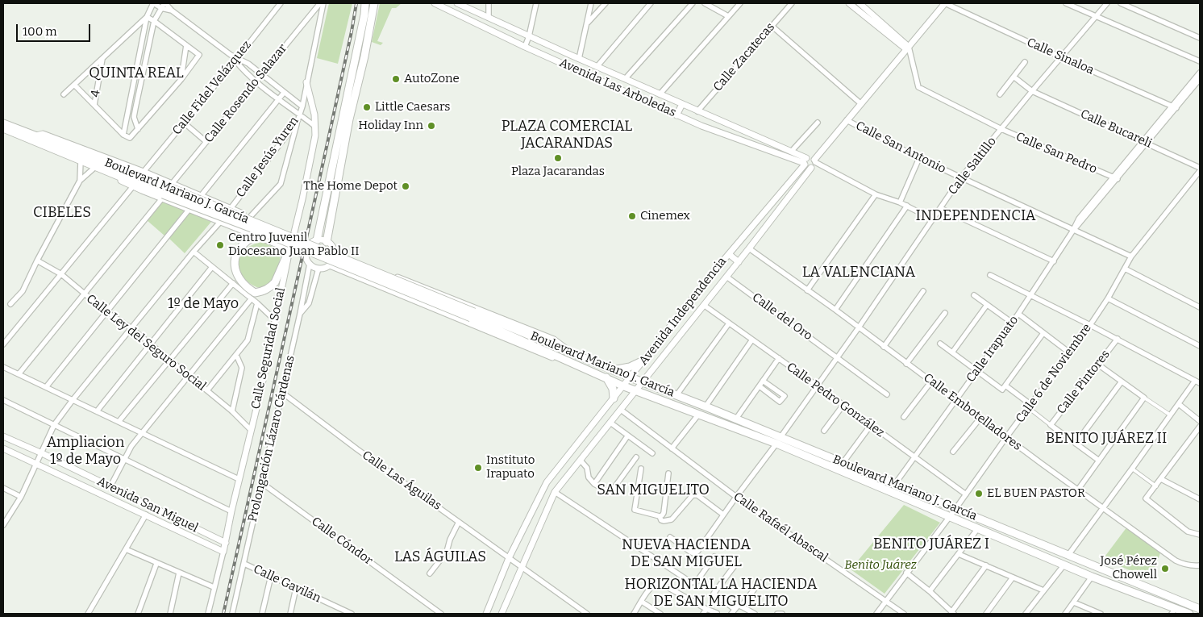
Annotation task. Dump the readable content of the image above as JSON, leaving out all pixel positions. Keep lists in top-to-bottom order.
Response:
{
  "streets": {
    "main road": ["Boulevard Mariano J. García"],
    "street": [
      "Calle Sinaloa",
      "Calle Zacatecas",
      "Calle Fidel Velázquez",
      "Avenida Las Arboledas",
      "4",
      "Calle Rosendo Salazar",
      "Calle Bucareli",
      "Calle San Antonio",
      "Calle San Pedro",
      "Calle Jesús Yuren",
      "Calle Saltillo",
      "Avenida Independencia",
      "Calle del Oro",
      "Calle Ley del Seguro Social",
      "Calle Seguridad Social",
      "Calle Irapuato",
      "Calle 6 de Noviembre",
      "Calle Pintores",
      "Calle Pedro González",
      "Calle Embotelladores",
      "Prolongación Lázaro Cárdenas",
      "Calle Las Águilas",
      "Avenida San Miguel",
      "Calle Rafaél Abascal",
      "Calle Cóndor",
      "Calle Gavilán"
    ]
  },
  "crossings": [
    ["Calle Sinaloa", "Calle Saltillo"],
    ["Calle Sinaloa", "Calle Irapuato"],
    ["Calle Zacatecas", "Avenida Las Arboledas"],
    ["Avenida Las Arboledas", "Avenida Independencia"],
    ["Calle Rosendo Salazar", "Boulevard Mariano J. García"],
    ["Calle Bucareli", "Calle Saltillo"],
    ["Calle Bucareli", "Calle Irapuato"],
    ["Calle Bucareli", "Calle 6 de Noviembre"],
    ["Calle San Antonio", "Calle Saltillo"],
    ["Calle San Antonio", "Calle Irapuato"],
    ["Calle San Antonio", "Calle 6 de Noviembre"],
    ["Calle San Pedro", "Calle Saltillo"],
    ["Calle San Pedro", "Calle Irapuato"],
    ["Calle Jesús Yuren", "Calle Ley del Seguro Social"],
    ["Calle Jesús Yuren", "Calle Seguridad Social"],
    ["Calle Jesús Yuren", "Avenida San Miguel"],
    ["Calle Saltillo", "Boulevard Mariano J. García"],
    ["Calle Saltillo", "Calle del Oro"],
    ["Calle Saltillo", "Calle Pedro González"],
    ["Calle Saltillo", "Calle Embotelladores"],
    ["Boulevard Mariano J. García", "Avenida Independencia"],
    ["Boulevard Mariano J. García", "Calle Irapuato"],
    ["Boulevard Mariano J. García", "Calle 6 de Noviembre"],
    ["Avenida Independencia", "Calle del Oro"],
    ["Avenida Independencia", "Calle Pedro González"],
    ["Avenida Independencia", "Calle Embotelladores"],
    ["Avenida Independencia", "Calle Las Águilas"],
    ["Avenida Independencia", "Calle Rafaél Abascal"],
    ["Calle Ley del Seguro Social", "Calle Seguridad Social"],
    ["Calle Seguridad Social", "Avenida San Miguel"],
    ["Calle Irapuato", "Calle Pedro González"],
    ["Calle Irapuato", "Calle Embotelladores"],
    ["Calle 6 de Noviembre", "Calle Pedro González"],
    ["Calle 6 de Noviembre", "Calle Embotelladores"],
    ["Calle 6 de Noviembre", "Calle Rafaél Abascal"],
    ["Prolongación Lázaro Cárdenas", "Calle Las Águilas"],
    ["Prolongación Lázaro Cárdenas", "Calle Cóndor"],
    ["Prolongación Lázaro Cárdenas", "Calle Gavilán"]
  ],
  "districts": [
    "QUINTA REAL",
    "PLAZA COMERCIAL JACARANDAS",
    "CIBELES",
    "INDEPENDENCIA",
    "LA VALENCIANA",
    "1º de Mayo",
    "BENITO JUÁREZ II",
    "Ampliacion 1º de Mayo",
    "SAN MIGUELITO",
    "BENITO JUÁREZ I",
    "NUEVA HACIENDA DE SAN MIGUEL",
    "LAS ÁGUILAS",
    "HORIZONTAL LA HACIENDA DE SAN MIGUELITO"
  ],
  "parks": ["Benito Juárez"],
  "places": [
    "AutoZone",
    "Little Caesars",
    "Holiday Inn",
    "Plaza Jacarandas",
    "The Home Depot",
    "Cinemex",
    "Centro Juvenil Diocesano Juan Pablo II",
    "Instituto Irapuato",
    "EL BUEN PASTOR",
    "José Pérez Chowell"
  ],
  "scale_bar": "100 m"
}
